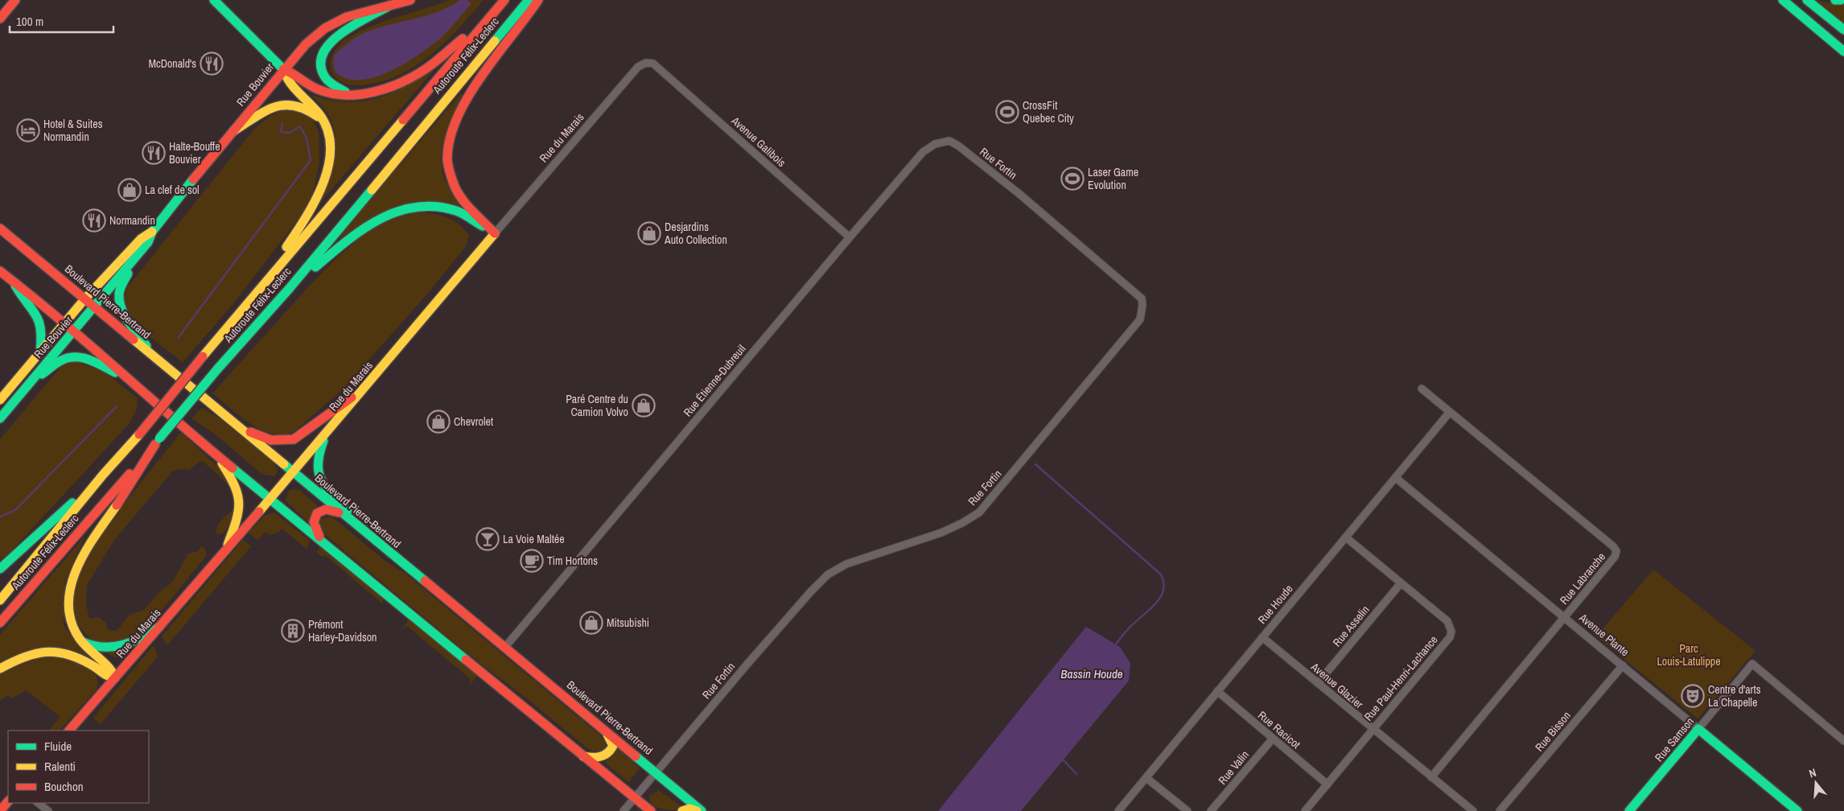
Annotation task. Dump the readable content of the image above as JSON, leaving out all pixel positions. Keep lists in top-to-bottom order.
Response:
{
  "streets": {
    "main road": [
      "Autoroute Félix-Leclerc",
      "Rue Bouvier",
      "Rue du Marais",
      "Boulevard Pierre-Bertrand",
      "Avenue Plante",
      "Rue Samson"
    ],
    "street": [
      "Avenue Galibois",
      "Rue Fortin",
      "Rue Étienne-Dubreuil",
      "Rue Labranche",
      "Rue Houde",
      "Rue Asselin",
      "Rue Paul-Henri-Lachance",
      "Avenue Glazier",
      "Rue Racicot",
      "Rue Bisson",
      "Rue Valin"
    ]
  },
  "crossings": [
    ["Rue Bouvier", "Boulevard Pierre-Bertrand"],
    ["Rue du Marais", "Avenue Galibois"],
    ["Rue du Marais", "Boulevard Pierre-Bertrand"],
    ["Avenue Galibois", "Rue Étienne-Dubreuil"],
    ["Rue Fortin", "Boulevard Pierre-Bertrand"],
    ["Rue Fortin", "Rue Étienne-Dubreuil"],
    ["Boulevard Pierre-Bertrand", "Rue Étienne-Dubreuil"],
    ["Rue Labranche", "Rue Houde"],
    ["Rue Labranche", "Avenue Plante"],
    ["Rue Labranche", "Avenue Glazier"],
    ["Rue Houde", "Avenue Plante"],
    ["Rue Houde", "Rue Paul-Henri-Lachance"],
    ["Rue Houde", "Avenue Glazier"],
    ["Rue Houde", "Rue Racicot"],
    ["Rue Asselin", "Rue Paul-Henri-Lachance"],
    ["Rue Asselin", "Avenue Glazier"],
    ["Avenue Plante", "Rue Bisson"],
    ["Avenue Plante", "Rue Samson"],
    ["Rue Paul-Henri-Lachance", "Avenue Glazier"],
    ["Rue Paul-Henri-Lachance", "Rue Racicot"],
    ["Rue Racicot", "Rue Valin"]
  ],
  "water": ["Bassin Houde"],
  "parks": ["Parc Louis-Latulippe"],
  "places": {
    "restaurant": ["McDonald's", "Halte-Bouffe Bouvier", "Normandin"],
    "sports": ["CrossFit Quebec City", "Laser Game Evolution"],
    "hotel": ["Hotel & Suites Normandin"],
    "shop": [
      "La clef de sol",
      "Desjardins Auto Collection",
      "Paré Centre du Camion Volvo",
      "Chevrolet",
      "Mitsubishi"
    ],
    "bar": ["La Voie Maltée"],
    "cafe": ["Tim Hortons"],
    "building": ["Prémont Harley-Davidson"],
    "theatre": ["Centre d'arts La Chapelle"]
  },
  "legend": ["Fluide", "Ralenti", "Bouchon"],
  "scale_bar": "100 m",
  "north": "top"
}
